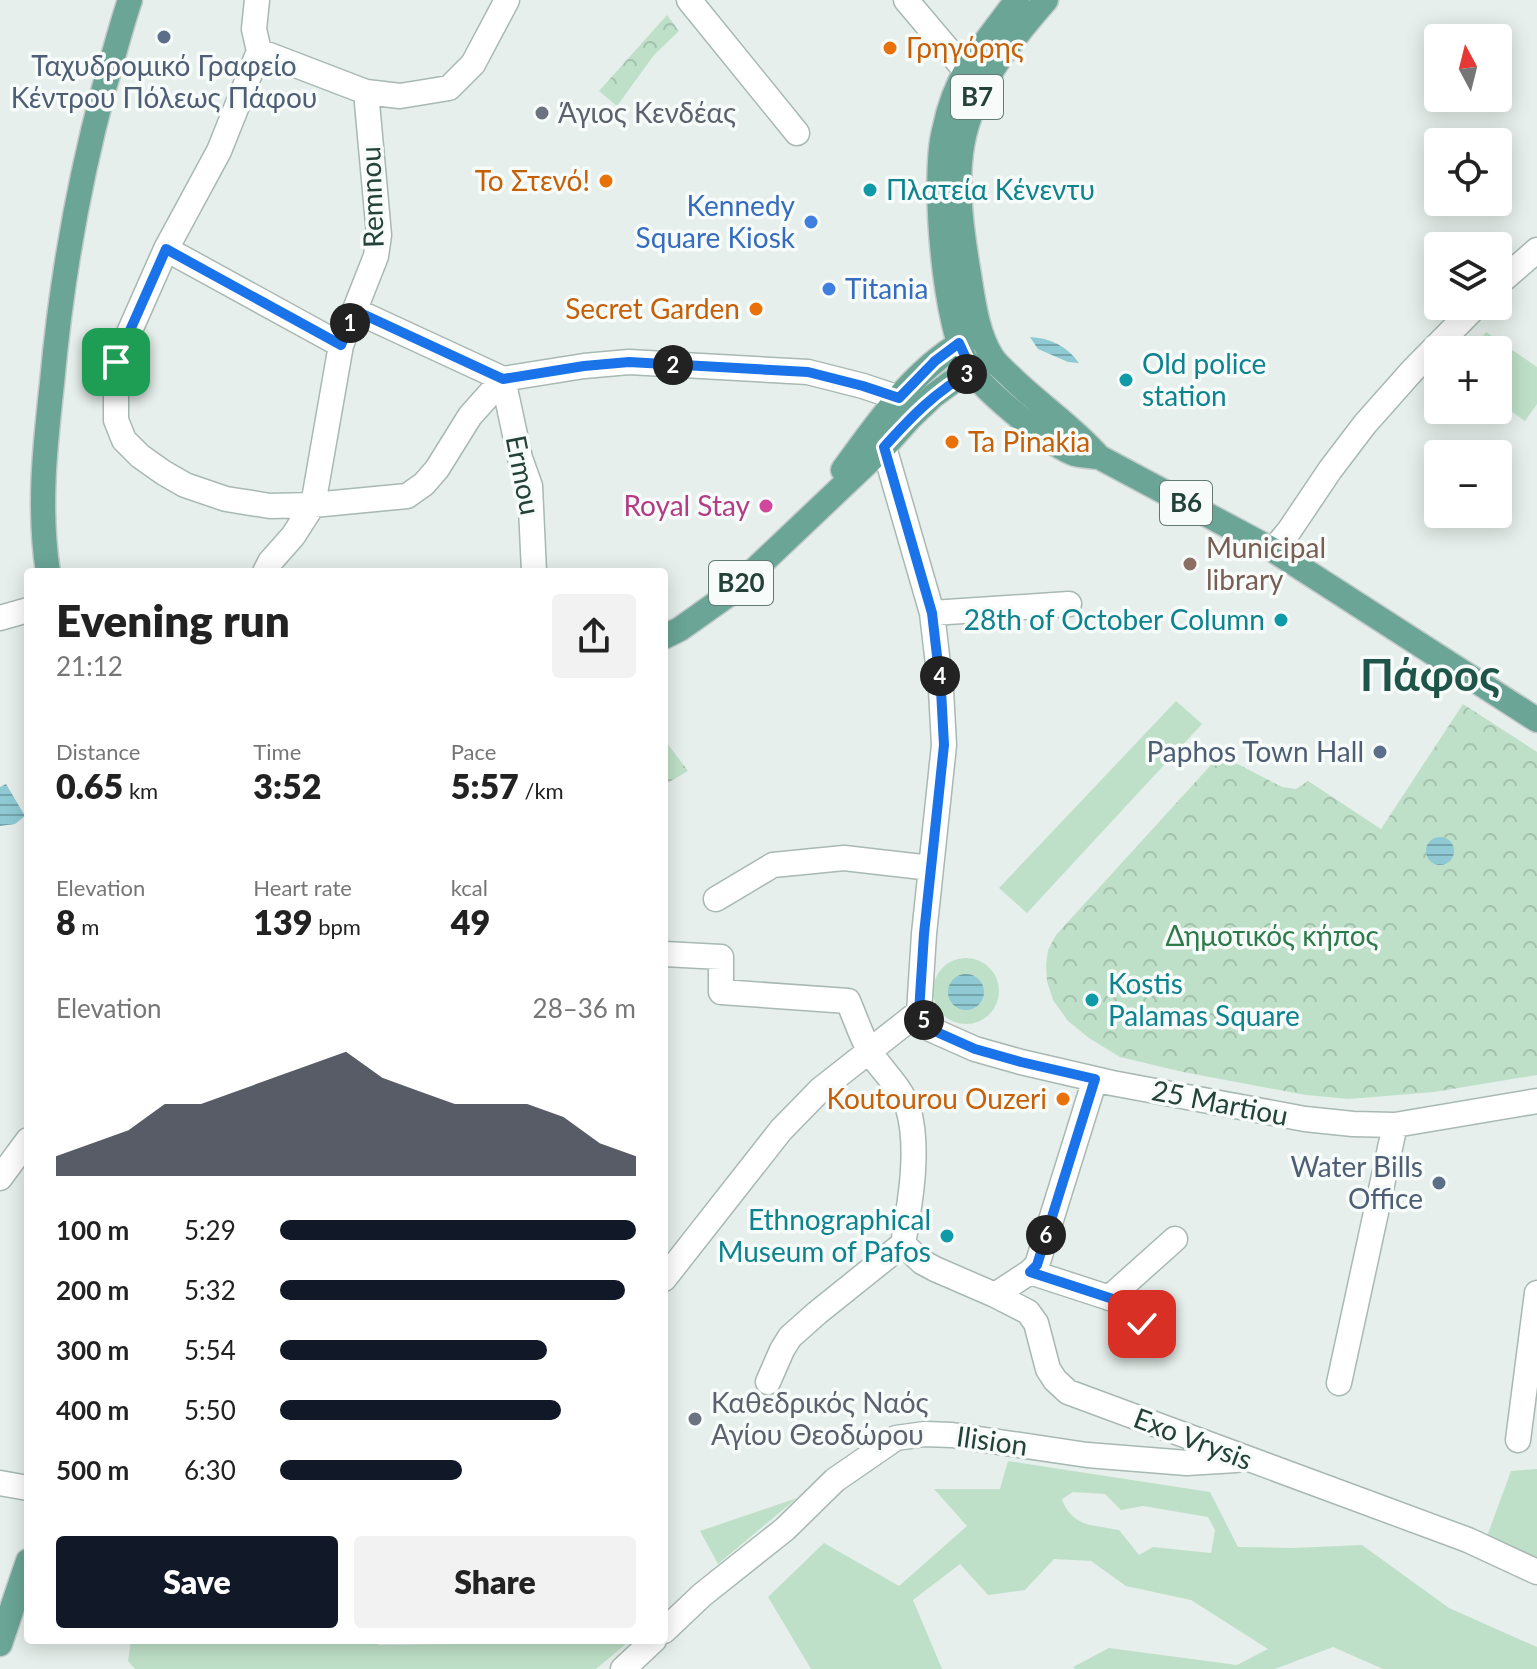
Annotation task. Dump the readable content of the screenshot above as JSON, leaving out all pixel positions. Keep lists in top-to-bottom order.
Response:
{
  "streets": {
    "main road": ["B7", "B6", "B20"],
    "street": [
      "Remnou",
      "Ermou",
      "25 Martiou",
      "Exo Vrysis",
      "Ilision"
    ]
  },
  "crossings": [
    ["B7", "B6"],
    ["B7", "B20"],
    ["B6", "B20"],
    ["Exo Vrysis", "Ilision"]
  ],
  "districts": ["Πάφος"],
  "parks": ["Δημοτικός κήπος"],
  "places": [
    "Ταχυδρομικό Γραφείο Κέντρου Πόλεως Πάφου",
    "Γρηγόρης",
    "Άγιος Κενδέας",
    "Το Στενό!",
    "Πλατεία Κένεντυ",
    "Kennedy Square Kiosk",
    "Titania",
    "Secret Garden",
    "Old police station",
    "Ta Pinakia",
    "Royal Stay",
    "Municipal library",
    "28th of October Column",
    "Paphos Town Hall",
    "Kostis Palamas Square",
    "Koutourou Ouzeri",
    "Water Bills Office",
    "Ethnographical Museum of Pafos",
    "Καθεδρικός Ναός Αγίου Θεοδώρου"
  ],
  "north": "top",
  "page": {
    "map_buttons": ["+", "−"],
    "pins": [
      "1",
      "2",
      "3",
      "4",
      "5",
      "6"
    ],
    "heading": ["Evening run", "21:12"],
    "stats": [
      ["Distance", "0.65 km"],
      ["Time", "3:52"],
      ["Pace", "5:57 /km"],
      ["Elevation", "8 m"],
      ["Heart rate", "139 bpm"],
      ["kcal", "49"]
    ],
    "chart": ["Elevation", "28–36 m"],
    "list": [
      {
        "name": "100 m",
        "note": "5:29"
      },
      {
        "name": "200 m",
        "note": "5:32"
      },
      {
        "name": "300 m",
        "note": "5:54"
      },
      {
        "name": "400 m",
        "note": "5:50"
      },
      {
        "name": "500 m",
        "note": "6:30"
      }
    ],
    "buttons": ["Save", "Share"]
  }
}
